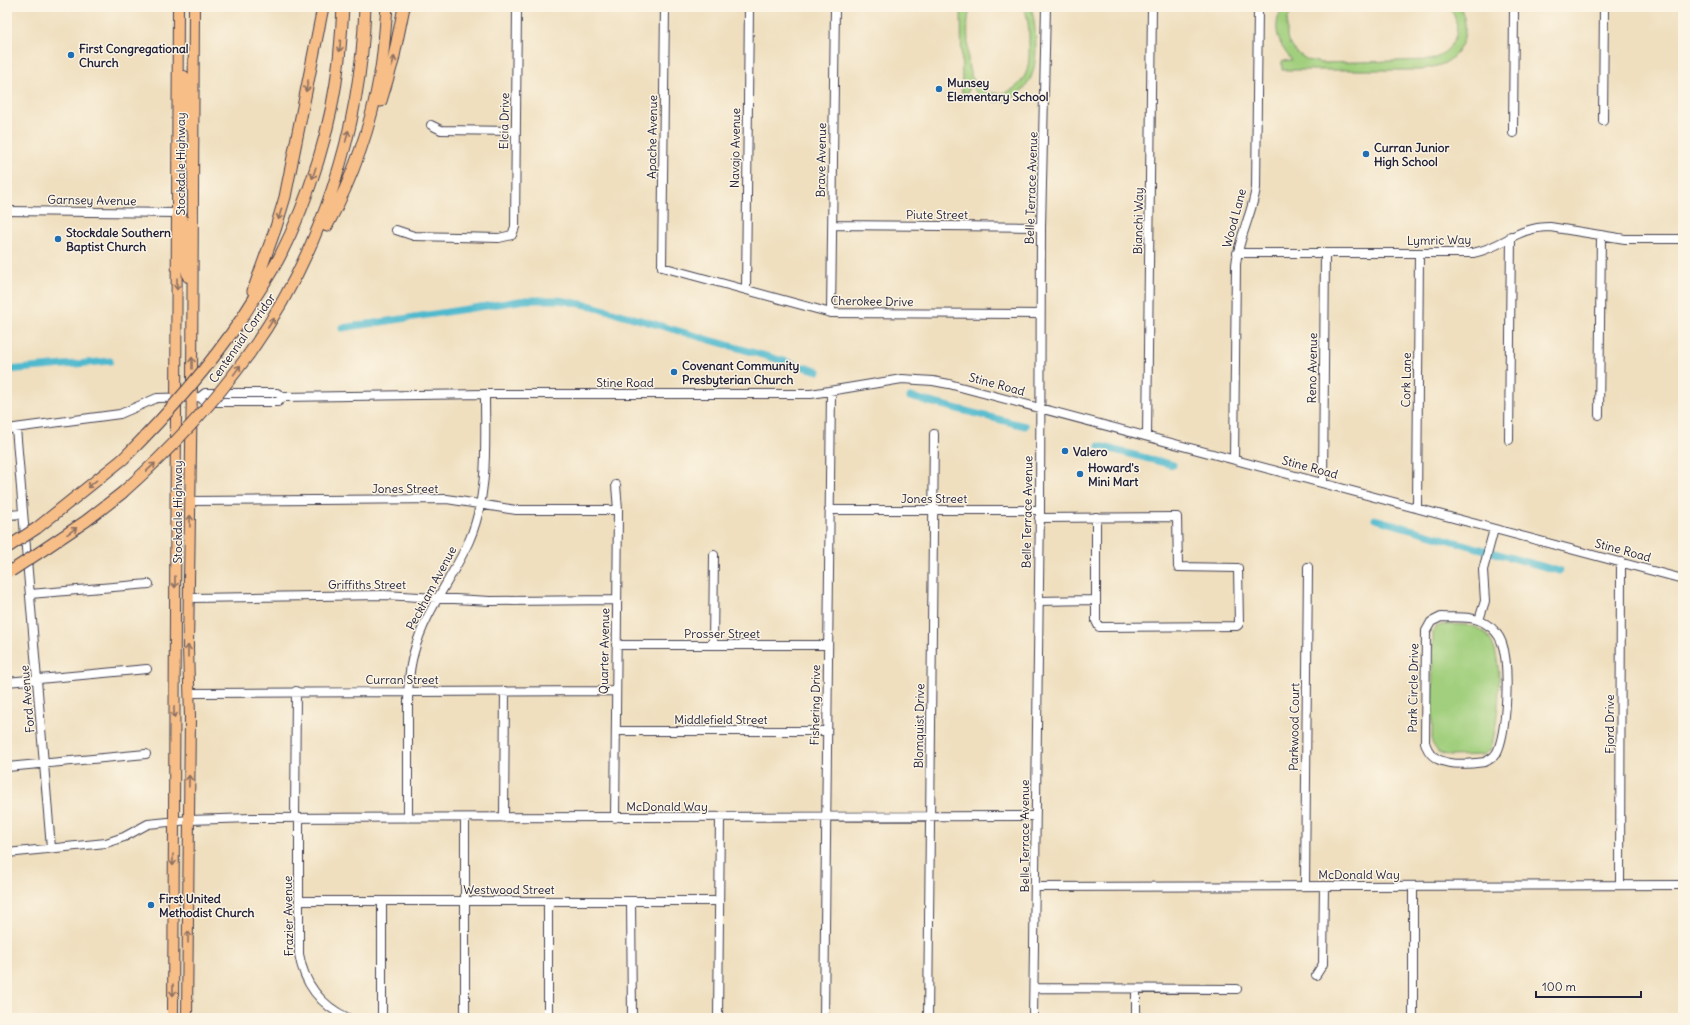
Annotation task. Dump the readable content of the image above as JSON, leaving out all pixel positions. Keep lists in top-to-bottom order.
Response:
{
  "streets": {
    "highway": ["Centennial Corridor"],
    "main road": ["Stockdale Highway"],
    "street": [
      "Elcia Drive",
      "Apache Avenue",
      "Navajo Avenue",
      "Brave Avenue",
      "Belle Terrace Avenue",
      "Garnsey Avenue",
      "Piute Street",
      "Wood Lane",
      "Bianchi Way",
      "Lymric Way",
      "Cherokee Drive",
      "Reno Avenue",
      "Cork Lane",
      "Stine Road",
      "Jones Street",
      "Griffiths Street",
      "Peckham Avenue",
      "Prosser Street",
      "Quarter Avenue",
      "Curran Street",
      "Park Circle Drive",
      "Ford Avenue",
      "Fishering Drive",
      "Middlefield Street",
      "Fjord Drive",
      "Blomquist Drive",
      "Parkwood Court",
      "McDonald Way",
      "Westwood Street",
      "Frazier Avenue"
    ]
  },
  "crossings": [
    ["Apache Avenue", "Cherokee Drive"],
    ["Navajo Avenue", "Cherokee Drive"],
    ["Brave Avenue", "Piute Street"],
    ["Brave Avenue", "Cherokee Drive"],
    ["Stockdale Highway", "Garnsey Avenue"],
    ["Stockdale Highway", "Stine Road"],
    ["Stockdale Highway", "Jones Street"],
    ["Stockdale Highway", "Griffiths Street"],
    ["Stockdale Highway", "Curran Street"],
    ["Stockdale Highway", "McDonald Way"],
    ["Belle Terrace Avenue", "Piute Street"],
    ["Belle Terrace Avenue", "Cherokee Drive"],
    ["Belle Terrace Avenue", "Stine Road"],
    ["Belle Terrace Avenue", "Jones Street"],
    ["Belle Terrace Avenue", "McDonald Way"],
    ["Wood Lane", "Lymric Way"],
    ["Wood Lane", "Stine Road"],
    ["Bianchi Way", "Stine Road"],
    ["Lymric Way", "Reno Avenue"],
    ["Lymric Way", "Cork Lane"],
    ["Reno Avenue", "Stine Road"],
    ["Cork Lane", "Stine Road"],
    ["Stine Road", "Peckham Avenue"],
    ["Stine Road", "Ford Avenue"],
    ["Stine Road", "Fishering Drive"],
    ["Stine Road", "Fjord Drive"],
    ["Jones Street", "Peckham Avenue"],
    ["Jones Street", "Quarter Avenue"],
    ["Jones Street", "Fishering Drive"],
    ["Jones Street", "Blomquist Drive"],
    ["Griffiths Street", "Peckham Avenue"],
    ["Griffiths Street", "Quarter Avenue"],
    ["Peckham Avenue", "Curran Street"],
    ["Peckham Avenue", "McDonald Way"],
    ["Prosser Street", "Quarter Avenue"],
    ["Prosser Street", "Fishering Drive"],
    ["Quarter Avenue", "Curran Street"],
    ["Quarter Avenue", "Middlefield Street"],
    ["Quarter Avenue", "McDonald Way"],
    ["Curran Street", "Frazier Avenue"],
    ["Ford Avenue", "McDonald Way"],
    ["Fishering Drive", "Middlefield Street"],
    ["Fishering Drive", "McDonald Way"],
    ["Fjord Drive", "McDonald Way"],
    ["Blomquist Drive", "McDonald Way"],
    ["Parkwood Court", "McDonald Way"],
    ["McDonald Way", "Frazier Avenue"],
    ["Westwood Street", "Frazier Avenue"]
  ],
  "places": [
    "First Congregational Church",
    "Munsey Elementary School",
    "Curran Junior High School",
    "Stockdale Southern Baptist Church",
    "Covenant Community Presbyterian Church",
    "Valero",
    "Howard's Mini Mart",
    "First United Methodist Church"
  ],
  "scale_bar": "100 m"
}
